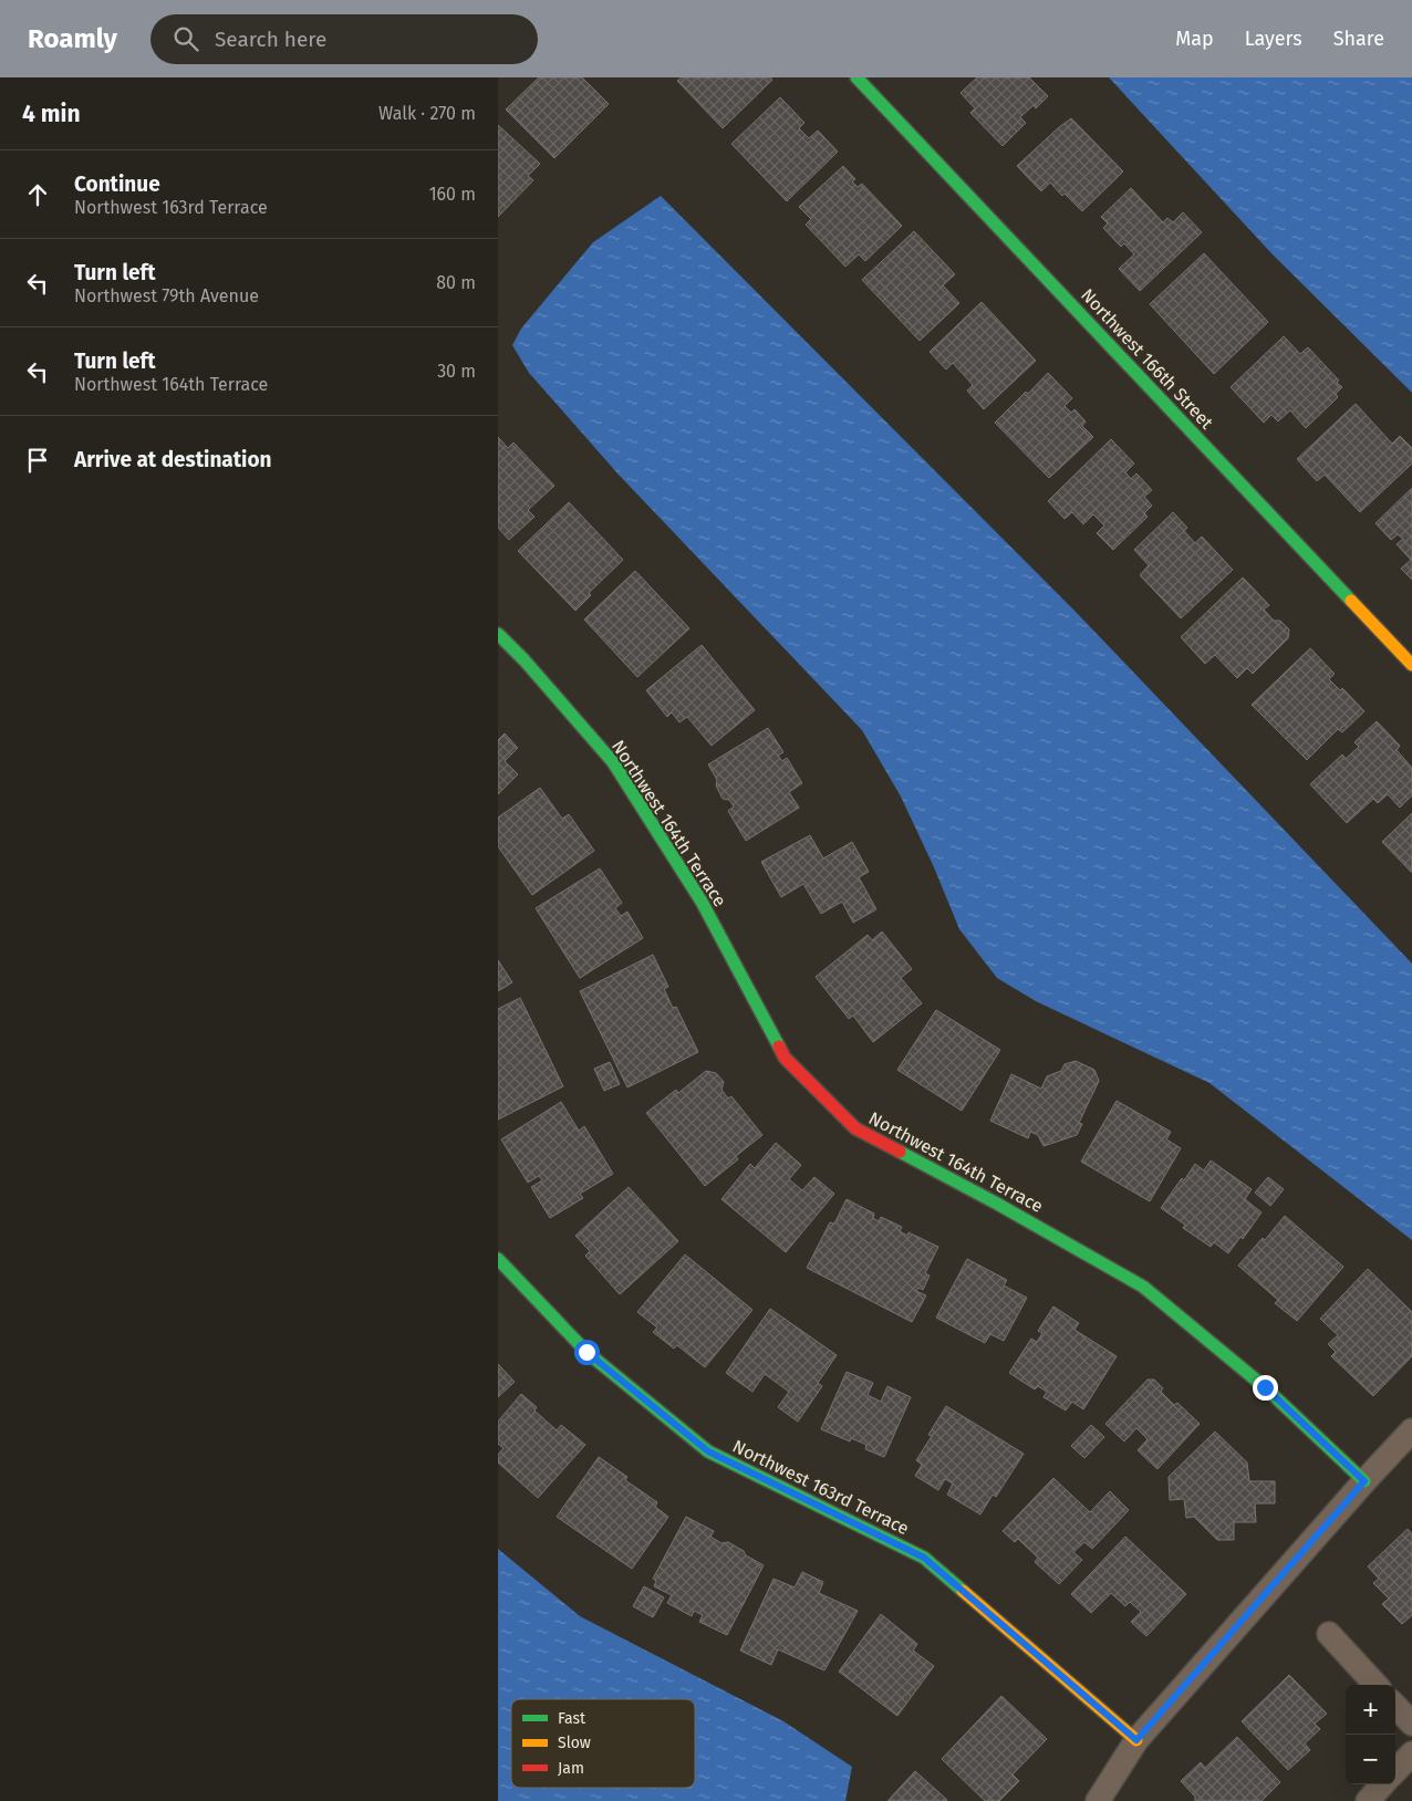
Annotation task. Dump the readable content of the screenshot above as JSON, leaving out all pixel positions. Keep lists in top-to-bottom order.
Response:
{
  "streets": {
    "street": ["Northwest 166th Street", "Northwest 164th Terrace", "Northwest 163rd Terrace"]
  },
  "legend": ["Fast", "Slow", "Jam"],
  "page": {
    "header": "Roamly",
    "search": "Search here",
    "nav": ["Map", "Layers", "Share"],
    "heading": ["4 min", "Walk · 270 m"],
    "list": [
      ["Continue", "Northwest 163rd Terrace", "160 m"],
      ["Turn left", "Northwest 79th Avenue", "80 m"],
      ["Turn left", "Northwest 164th Terrace", "30 m"],
      "Arrive at destination"
    ],
    "map_buttons": ["+", "−"]
  }
}
